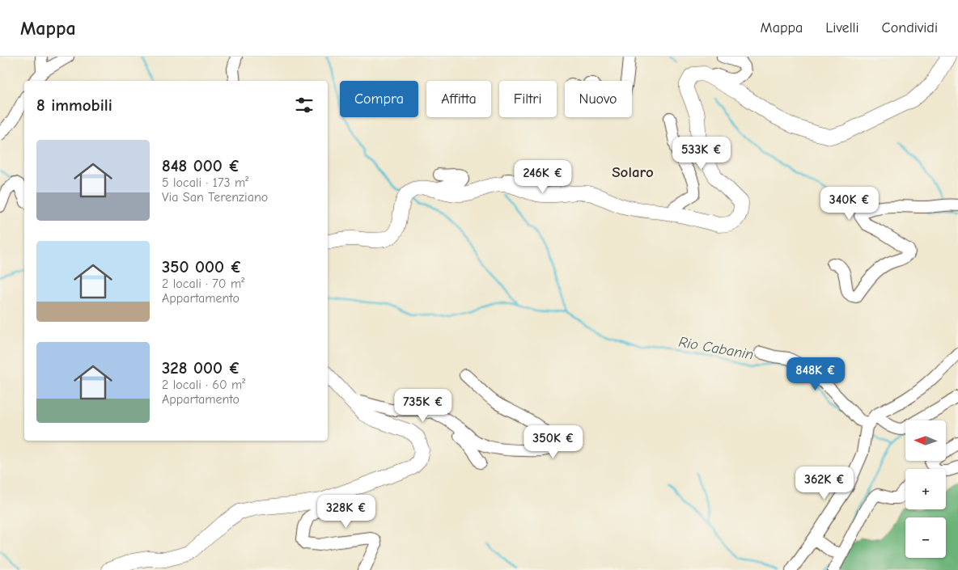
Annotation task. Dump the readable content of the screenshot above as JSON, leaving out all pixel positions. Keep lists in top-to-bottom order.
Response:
{
  "districts": ["Solaro"],
  "water": ["Rio Cabanin"],
  "north": "left",
  "page": {
    "header": "Mappa",
    "nav": ["Mappa", "Livelli", "Condividi"],
    "chip": [
      "Compra",
      "Affitta",
      "Filtri",
      "Nuovo"
    ],
    "heading": "8 immobili",
    "list": [
      {
        "name": "848 000 €",
        "note": "5 locali · 173 m² · Via San Terenziano"
      },
      {
        "name": "350 000 €",
        "note": "2 locali · 70 m² · Appartamento"
      },
      {
        "name": "328 000 €",
        "note": "2 locali · 60 m² · Appartamento"
      }
    ],
    "price": [
      "533K €",
      "246K €",
      "340K €",
      "848K €",
      "735K €",
      "350K €",
      "362K €",
      "328K €"
    ],
    "map_buttons": ["+", "−"]
  }
}
